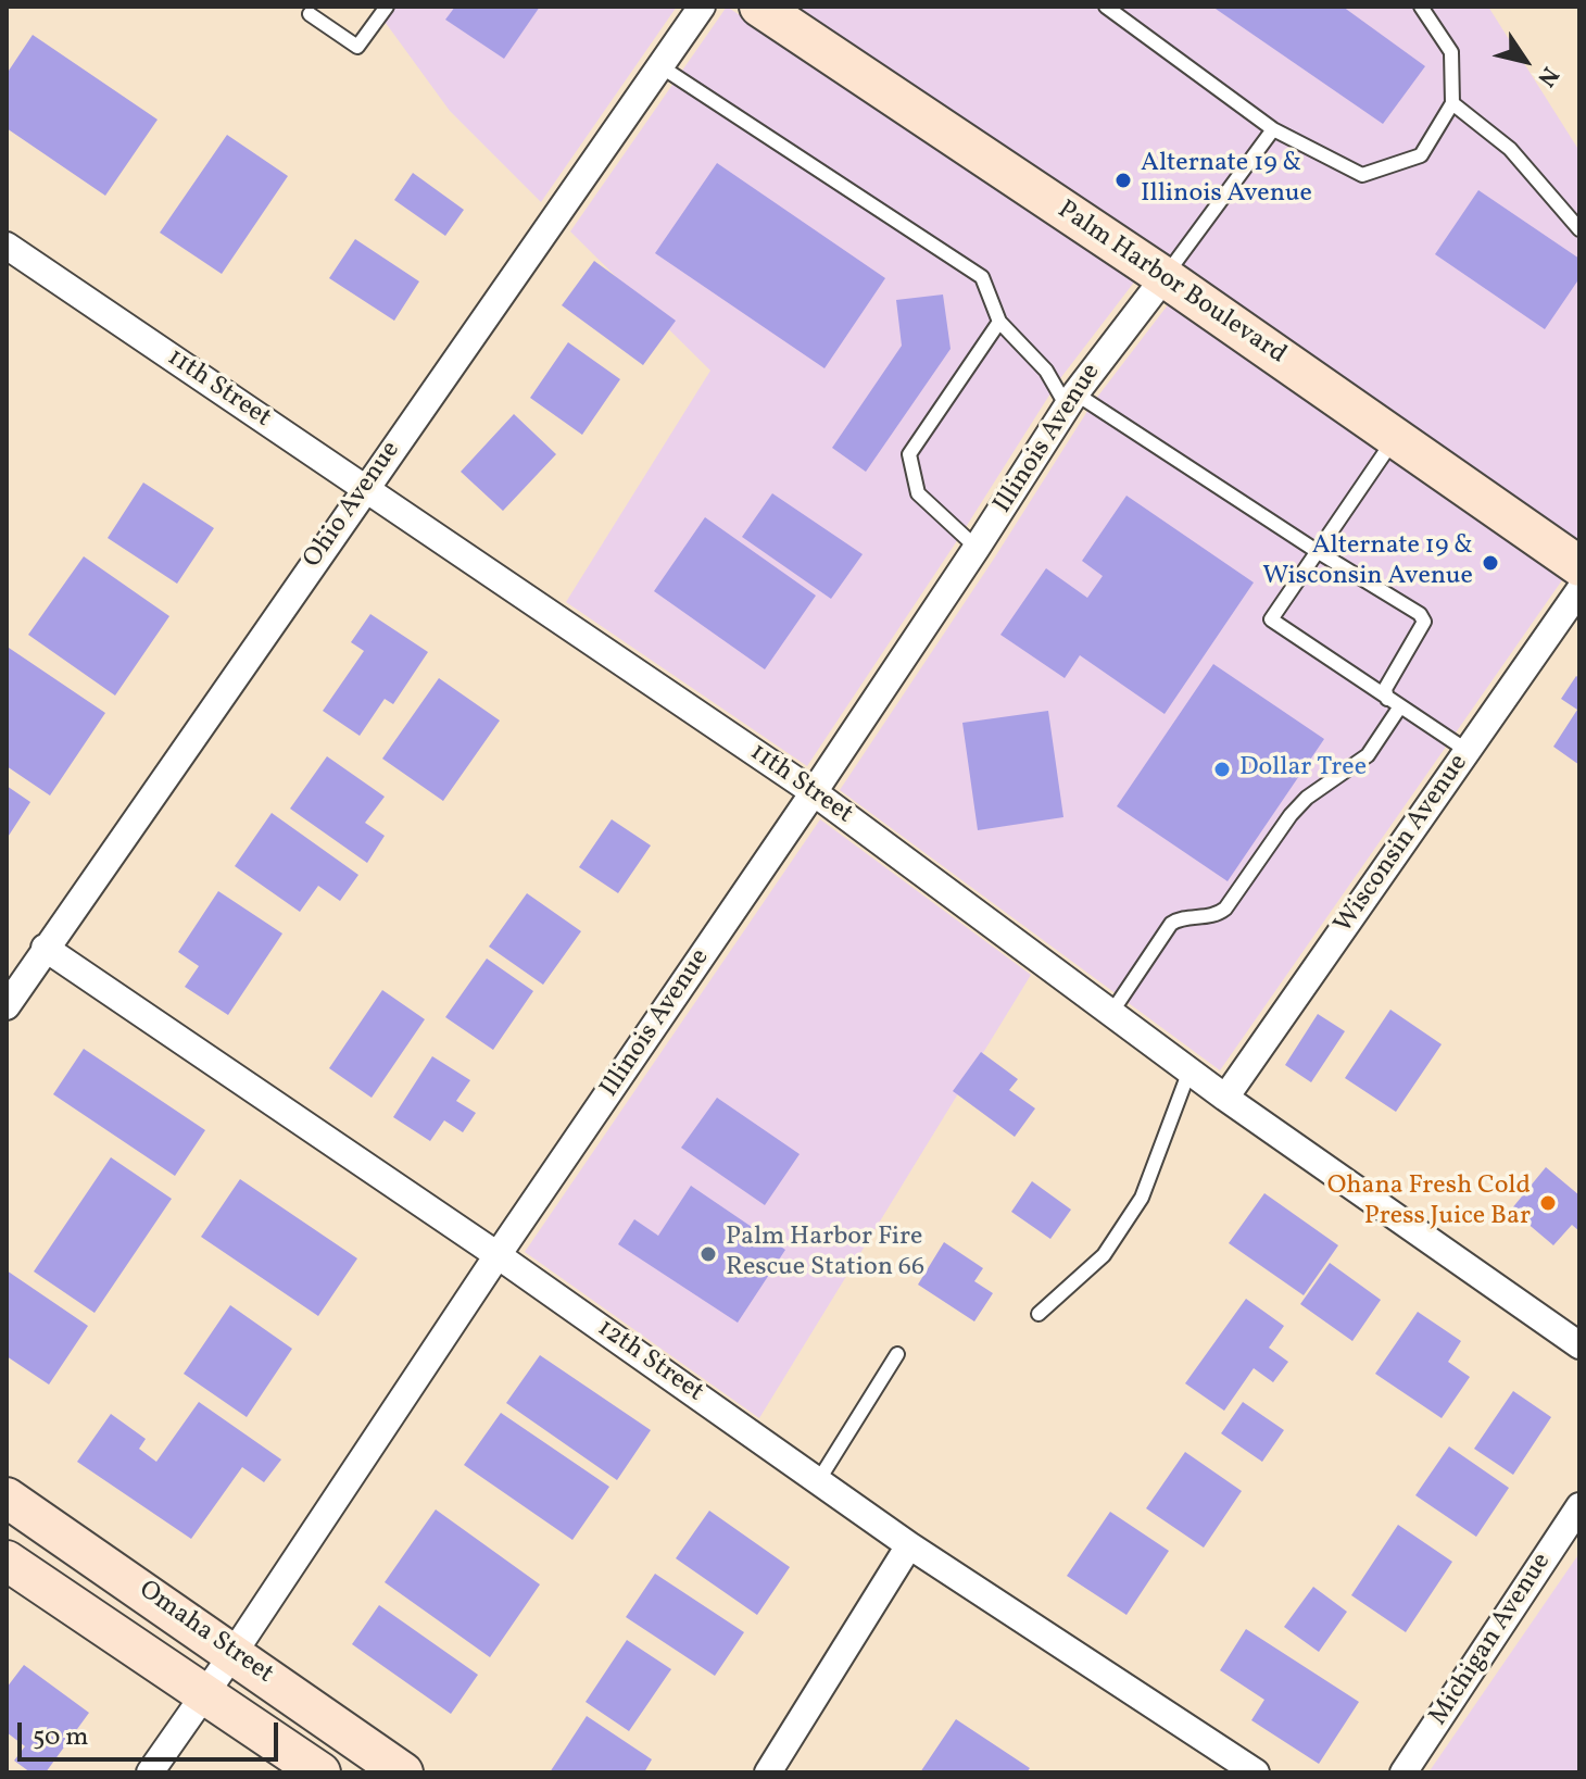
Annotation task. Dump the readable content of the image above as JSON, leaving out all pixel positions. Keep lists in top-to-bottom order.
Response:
{
  "streets": {
    "main road": ["Palm Harbor Boulevard", "Omaha Street"],
    "street": [
      "11th Street",
      "Illinois Avenue",
      "Ohio Avenue",
      "Wisconsin Avenue",
      "12th Street",
      "Michigan Avenue"
    ]
  },
  "crossings": [
    ["Palm Harbor Boulevard", "Illinois Avenue"],
    ["11th Street", "Illinois Avenue"],
    ["11th Street", "Ohio Avenue"],
    ["11th Street", "Wisconsin Avenue"],
    ["Illinois Avenue", "12th Street"],
    ["Illinois Avenue", "Omaha Street"],
    ["Ohio Avenue", "12th Street"]
  ],
  "places": [
    "Alternate 19 & Illinois Avenue",
    "Alternate 19 & Wisconsin Avenue",
    "Dollar Tree",
    "Ohana Fresh Cold Press Juice Bar",
    "Palm Harbor Fire Rescue Station 66"
  ],
  "scale_bar": "50 m",
  "north": "bottom right"
}
